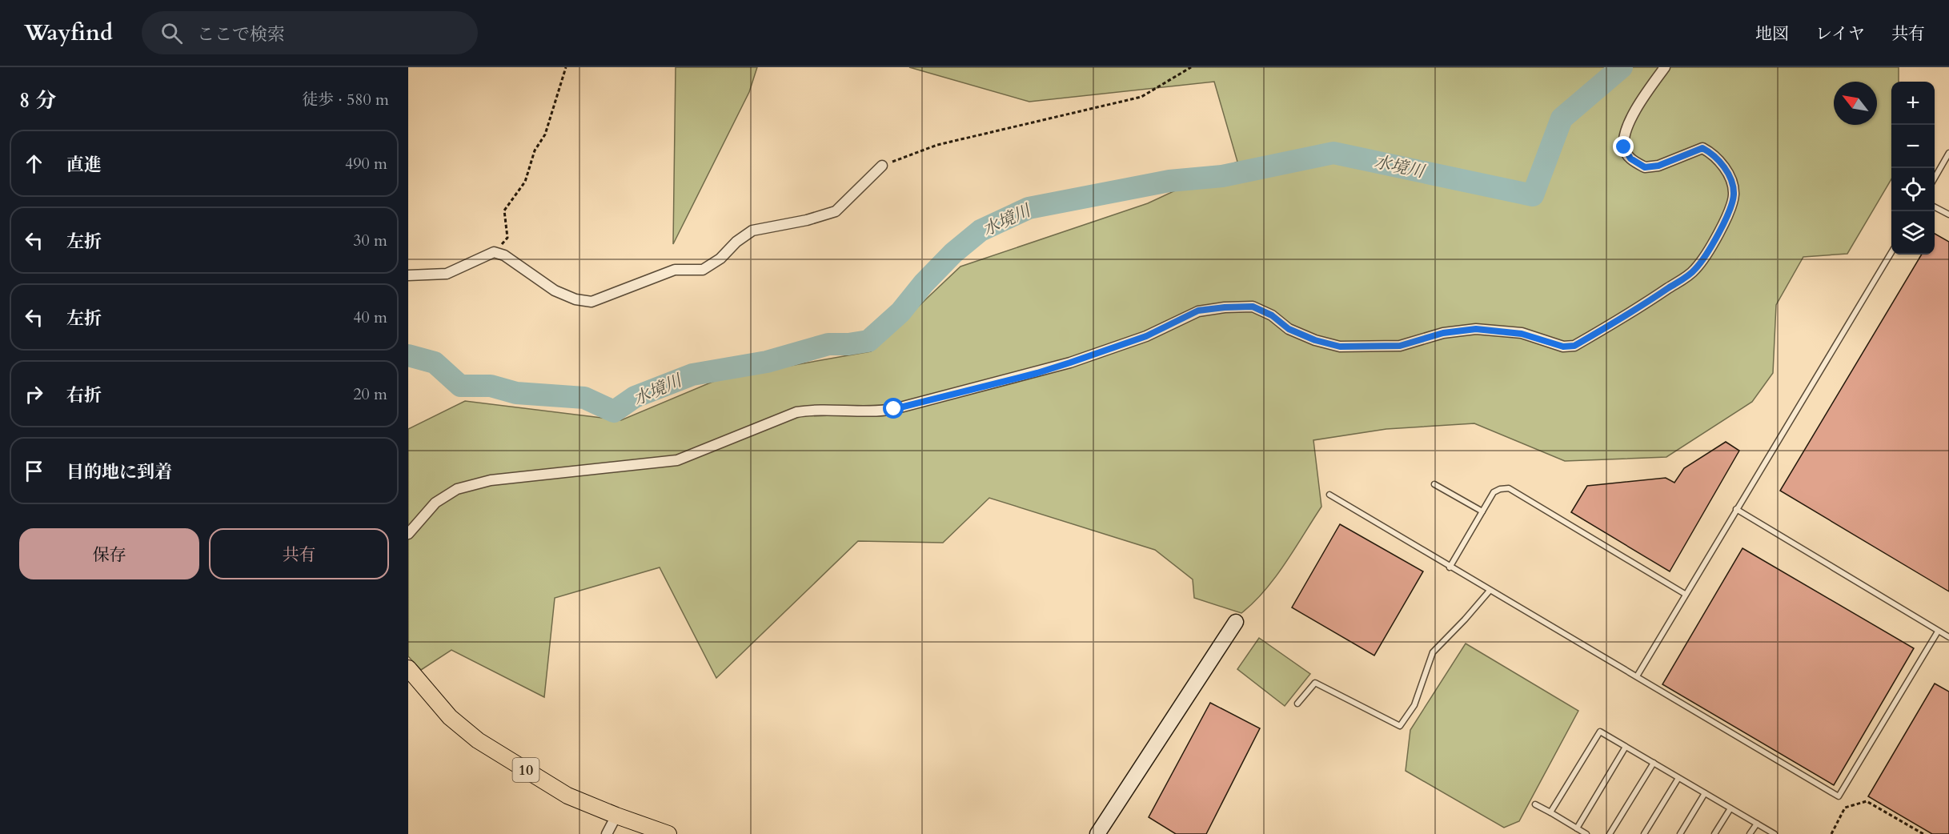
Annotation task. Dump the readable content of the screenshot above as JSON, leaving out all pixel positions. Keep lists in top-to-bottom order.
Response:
{
  "streets": {
    "main road": ["10"]
  },
  "water": ["水境川"],
  "north": "top left",
  "page": {
    "header": "Wayfind",
    "search": "ここで検索",
    "nav": ["地図", "レイヤ", "共有"],
    "heading": ["8 分", "徒歩 · 580 m"],
    "map_buttons": ["+", "−"],
    "list": [
      ["直進", "490 m"],
      ["左折", "30 m"],
      ["左折", "40 m"],
      ["右折", "20 m"],
      "目的地に到着"
    ],
    "buttons": ["保存", "共有"]
  }
}
